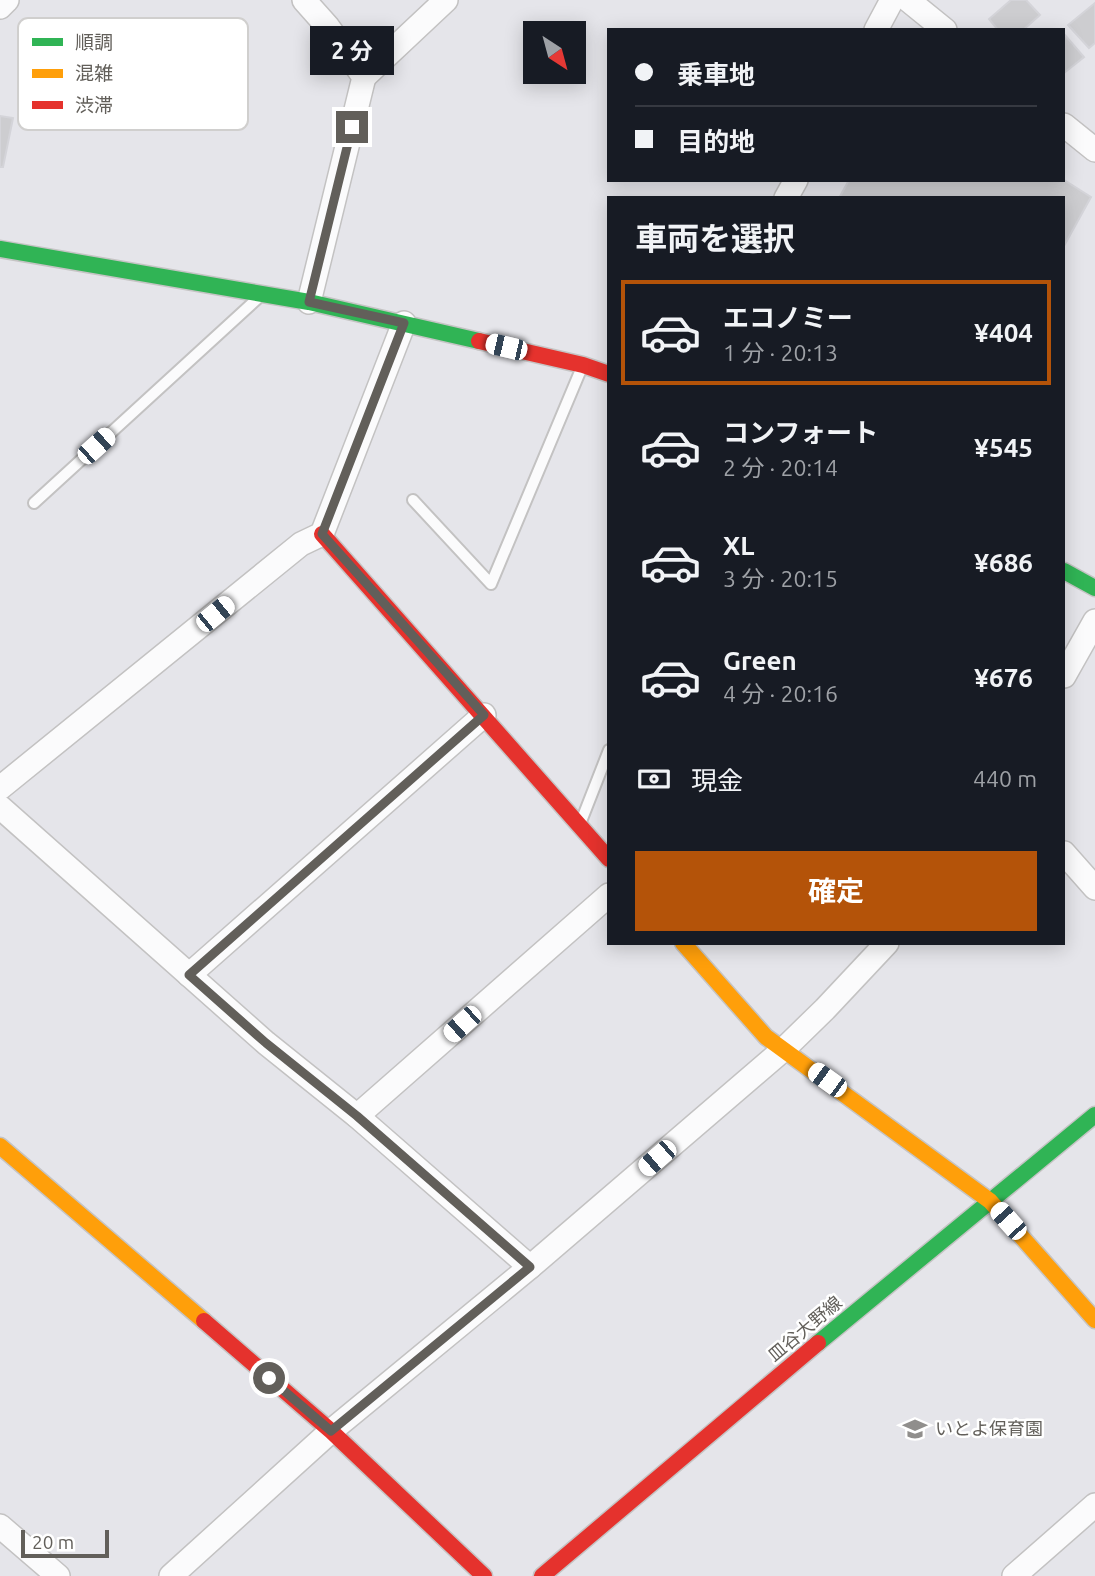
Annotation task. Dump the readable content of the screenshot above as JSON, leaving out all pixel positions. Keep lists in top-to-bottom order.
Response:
{
  "streets": {
    "street": ["皿谷大野線"]
  },
  "places": {
    "school or university": ["いとよ保育園"]
  },
  "legend": ["順調", "混雑", "渋滞"],
  "scale_bar": "20 m",
  "north": "bottom right",
  "page": {
    "bubble": "2 分",
    "banner": ["乗車地", "目的地"],
    "heading": "車両を選択",
    "list": [
      {
        "name": "エコノミー",
        "note": "1 分 · 20:13",
        "value": "¥404"
      },
      {
        "name": "コンフォート",
        "note": "2 分 · 20:14",
        "value": "¥545"
      },
      {
        "name": "XL",
        "note": "3 分 · 20:15",
        "value": "¥686"
      },
      {
        "name": "Green",
        "note": "4 分 · 20:16",
        "value": "¥676"
      }
    ],
    "pay": ["現金", "440 m"],
    "buttons": "確定",
    "scale": "20 m"
  }
}
